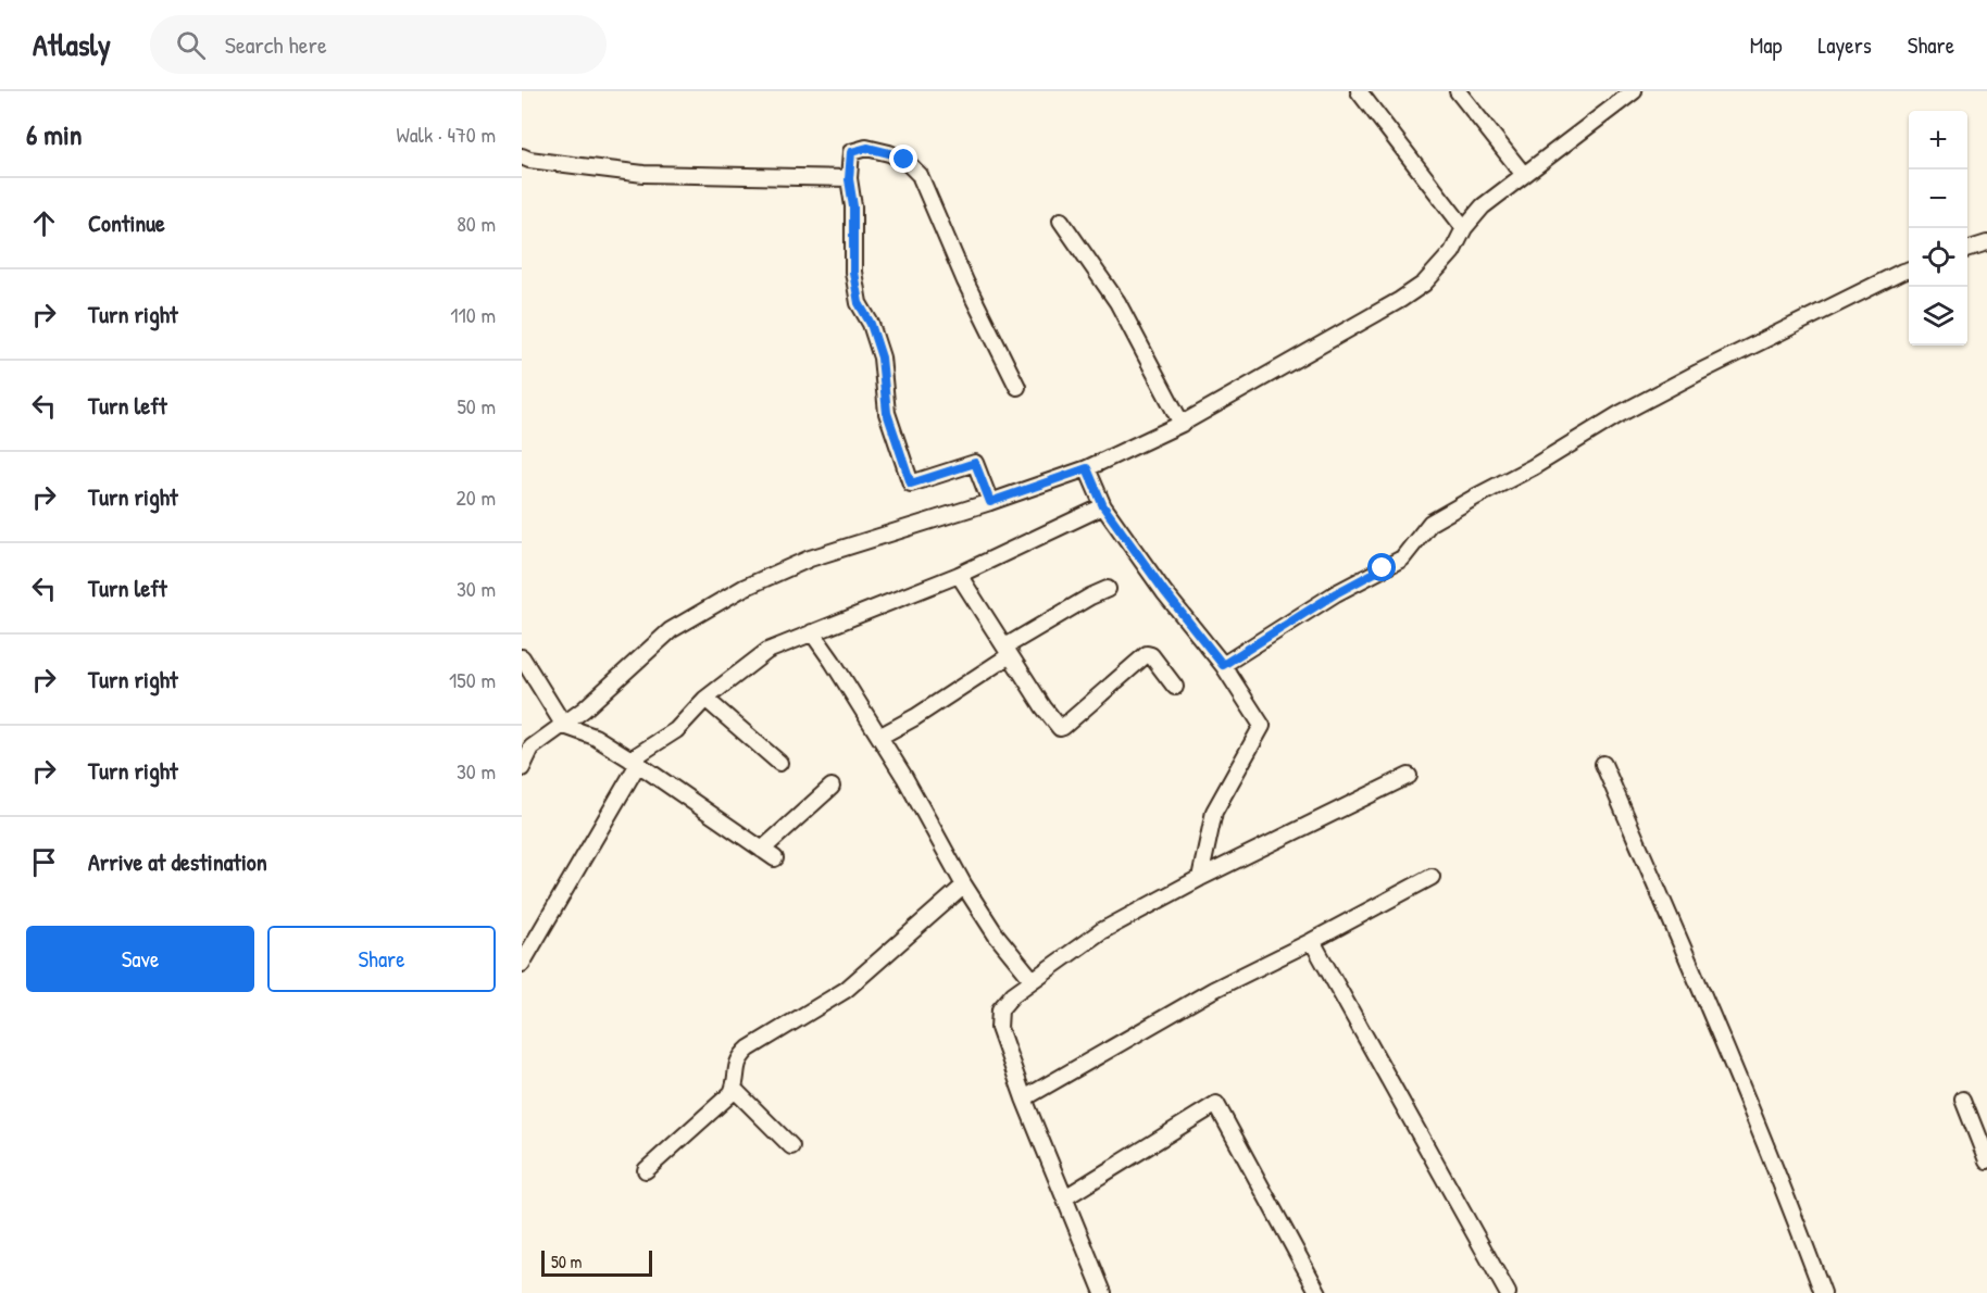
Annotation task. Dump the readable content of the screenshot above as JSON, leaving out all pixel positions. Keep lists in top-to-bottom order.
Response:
{
  "scale_bar": "50 m",
  "page": {
    "header": "Atlasly",
    "search": "Search here",
    "nav": ["Map", "Layers", "Share"],
    "heading": ["6 min", "Walk · 470 m"],
    "map_buttons": ["+", "−"],
    "list": [
      ["Continue", "80 m"],
      ["Turn right", "110 m"],
      ["Turn left", "50 m"],
      ["Turn right", "20 m"],
      ["Turn left", "30 m"],
      ["Turn right", "150 m"],
      ["Turn right", "30 m"],
      "Arrive at destination"
    ],
    "buttons": ["Save", "Share"],
    "scale": "50 m"
  }
}
